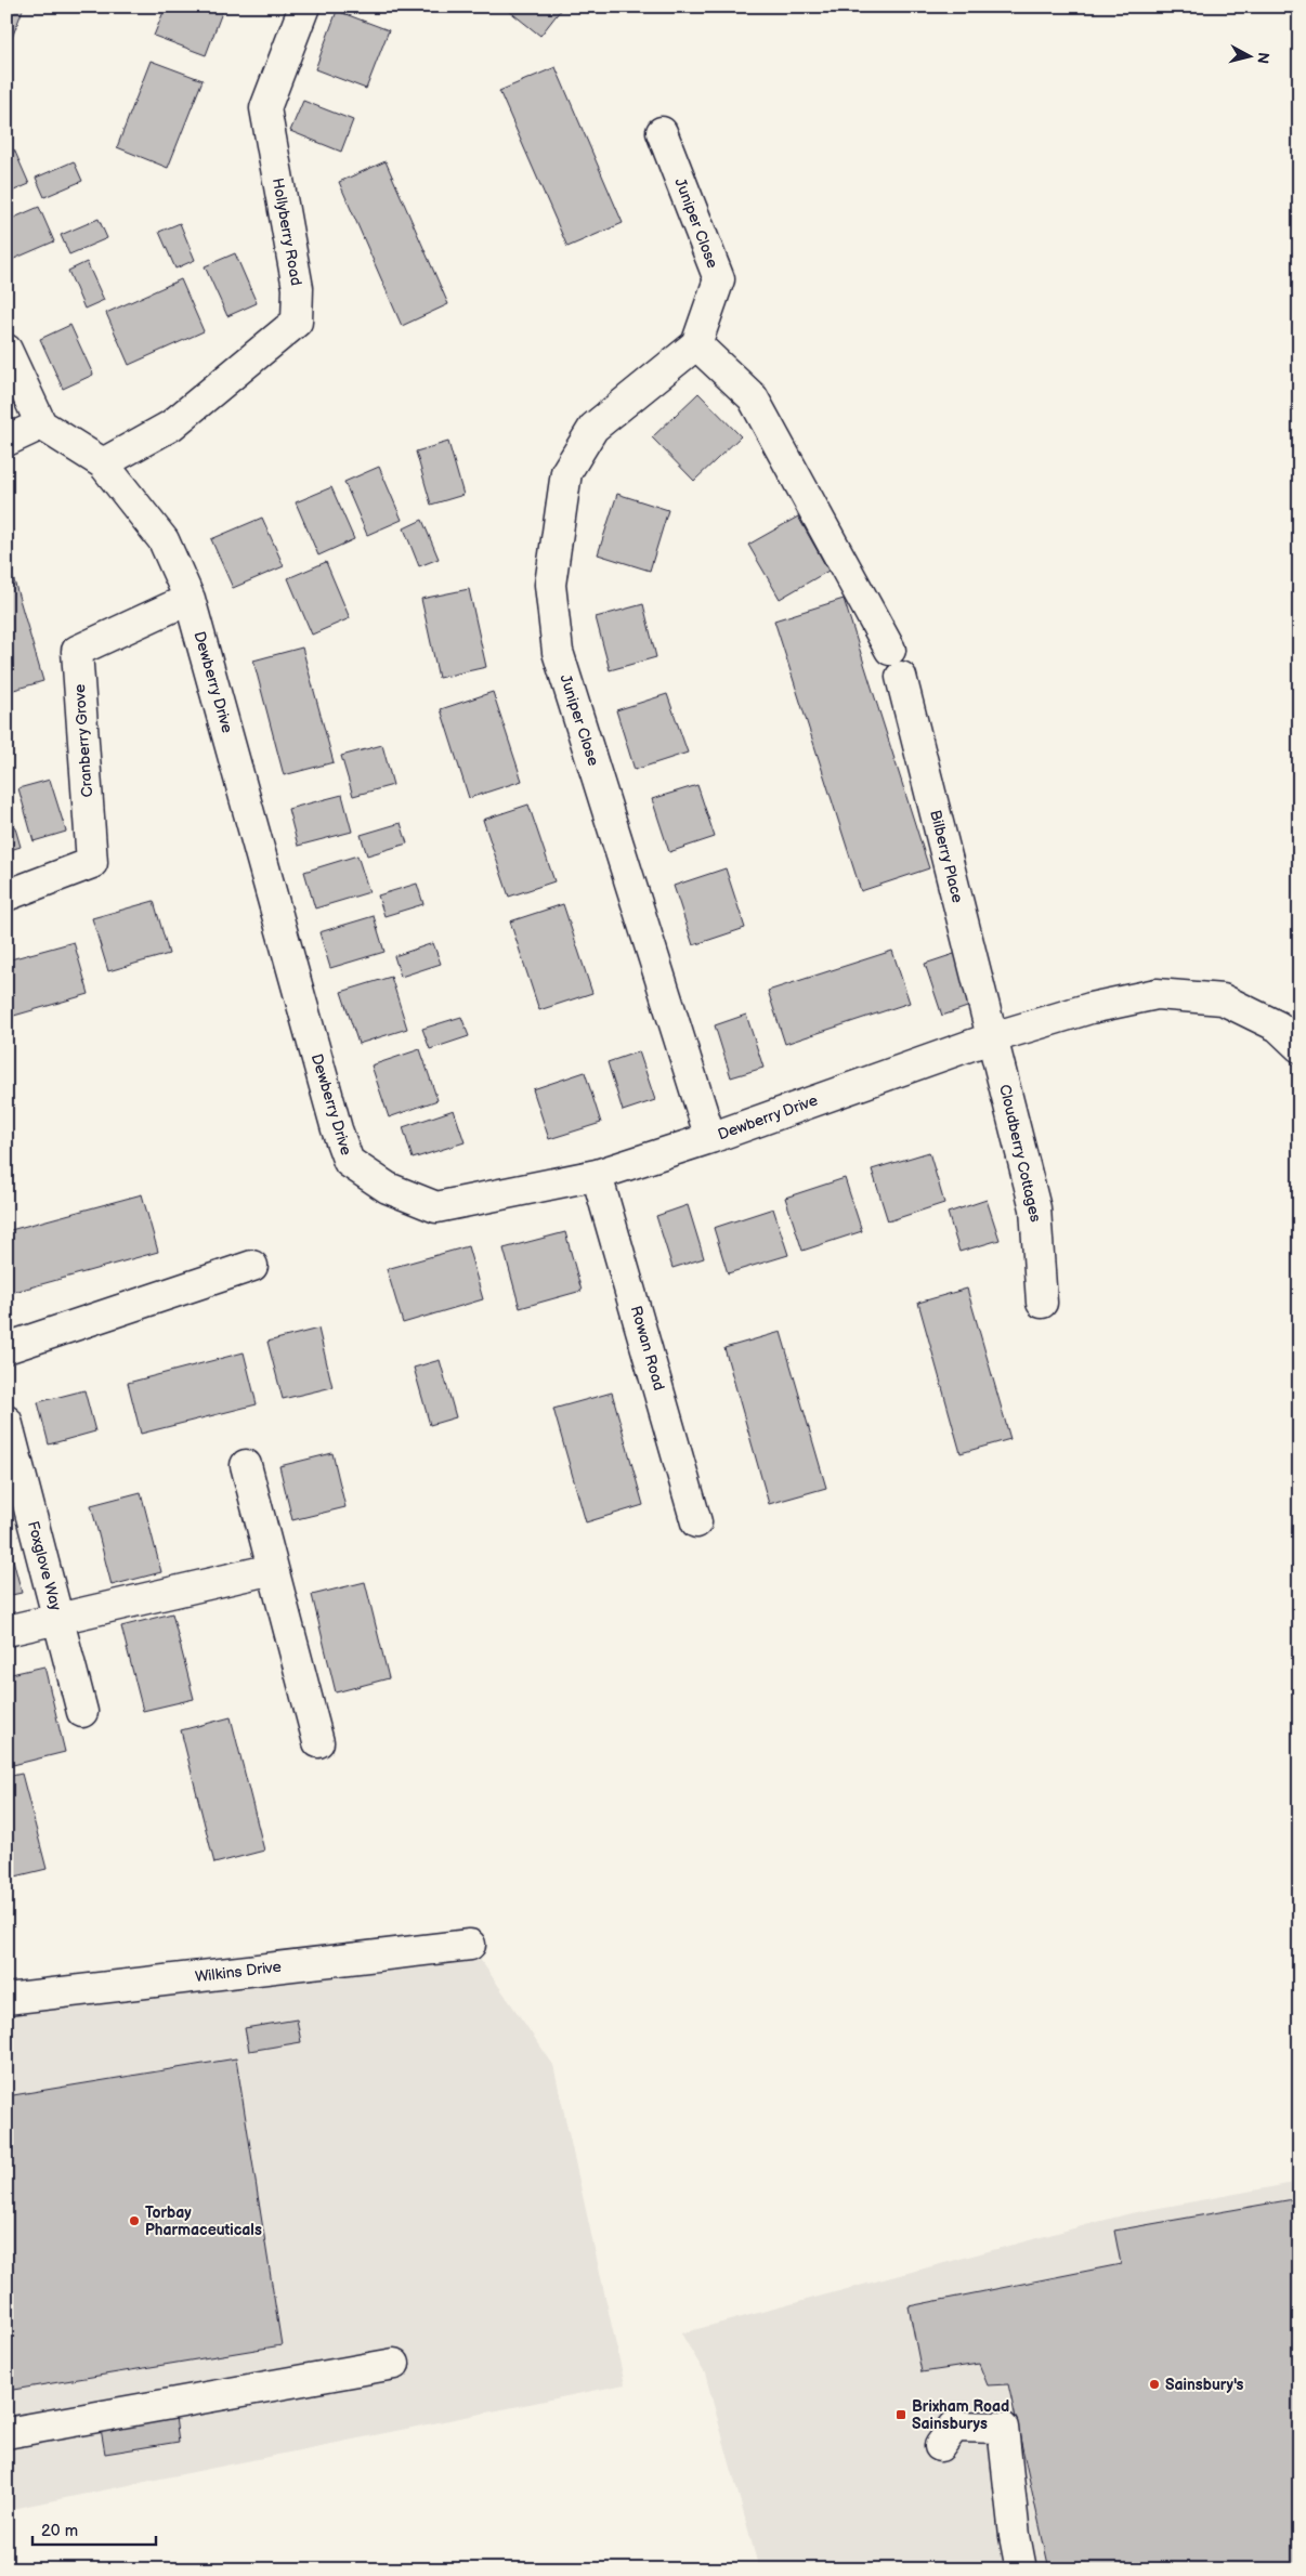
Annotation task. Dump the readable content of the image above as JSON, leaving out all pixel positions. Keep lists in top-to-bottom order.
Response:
{
  "streets": {
    "street": [
      "Juniper Close",
      "Hollyberry Road",
      "Dewberry Drive",
      "Cranberry Grove",
      "Bilberry Place",
      "Cloudberry Cottages",
      "Rowan Road",
      "Foxglove Way",
      "Wilkins Drive"
    ]
  },
  "crossings": [
    ["Juniper Close", "Dewberry Drive"],
    ["Hollyberry Road", "Dewberry Drive"],
    ["Dewberry Drive", "Cranberry Grove"],
    ["Dewberry Drive", "Bilberry Place"],
    ["Dewberry Drive", "Cloudberry Cottages"],
    ["Dewberry Drive", "Rowan Road"],
    ["Bilberry Place", "Cloudberry Cottages"]
  ],
  "places": {
    "other": ["Torbay Pharmaceuticals", "Sainsbury's"],
    "transit": ["Brixham Road Sainsburys"]
  },
  "scale_bar": "20 m",
  "north": "right"
}
